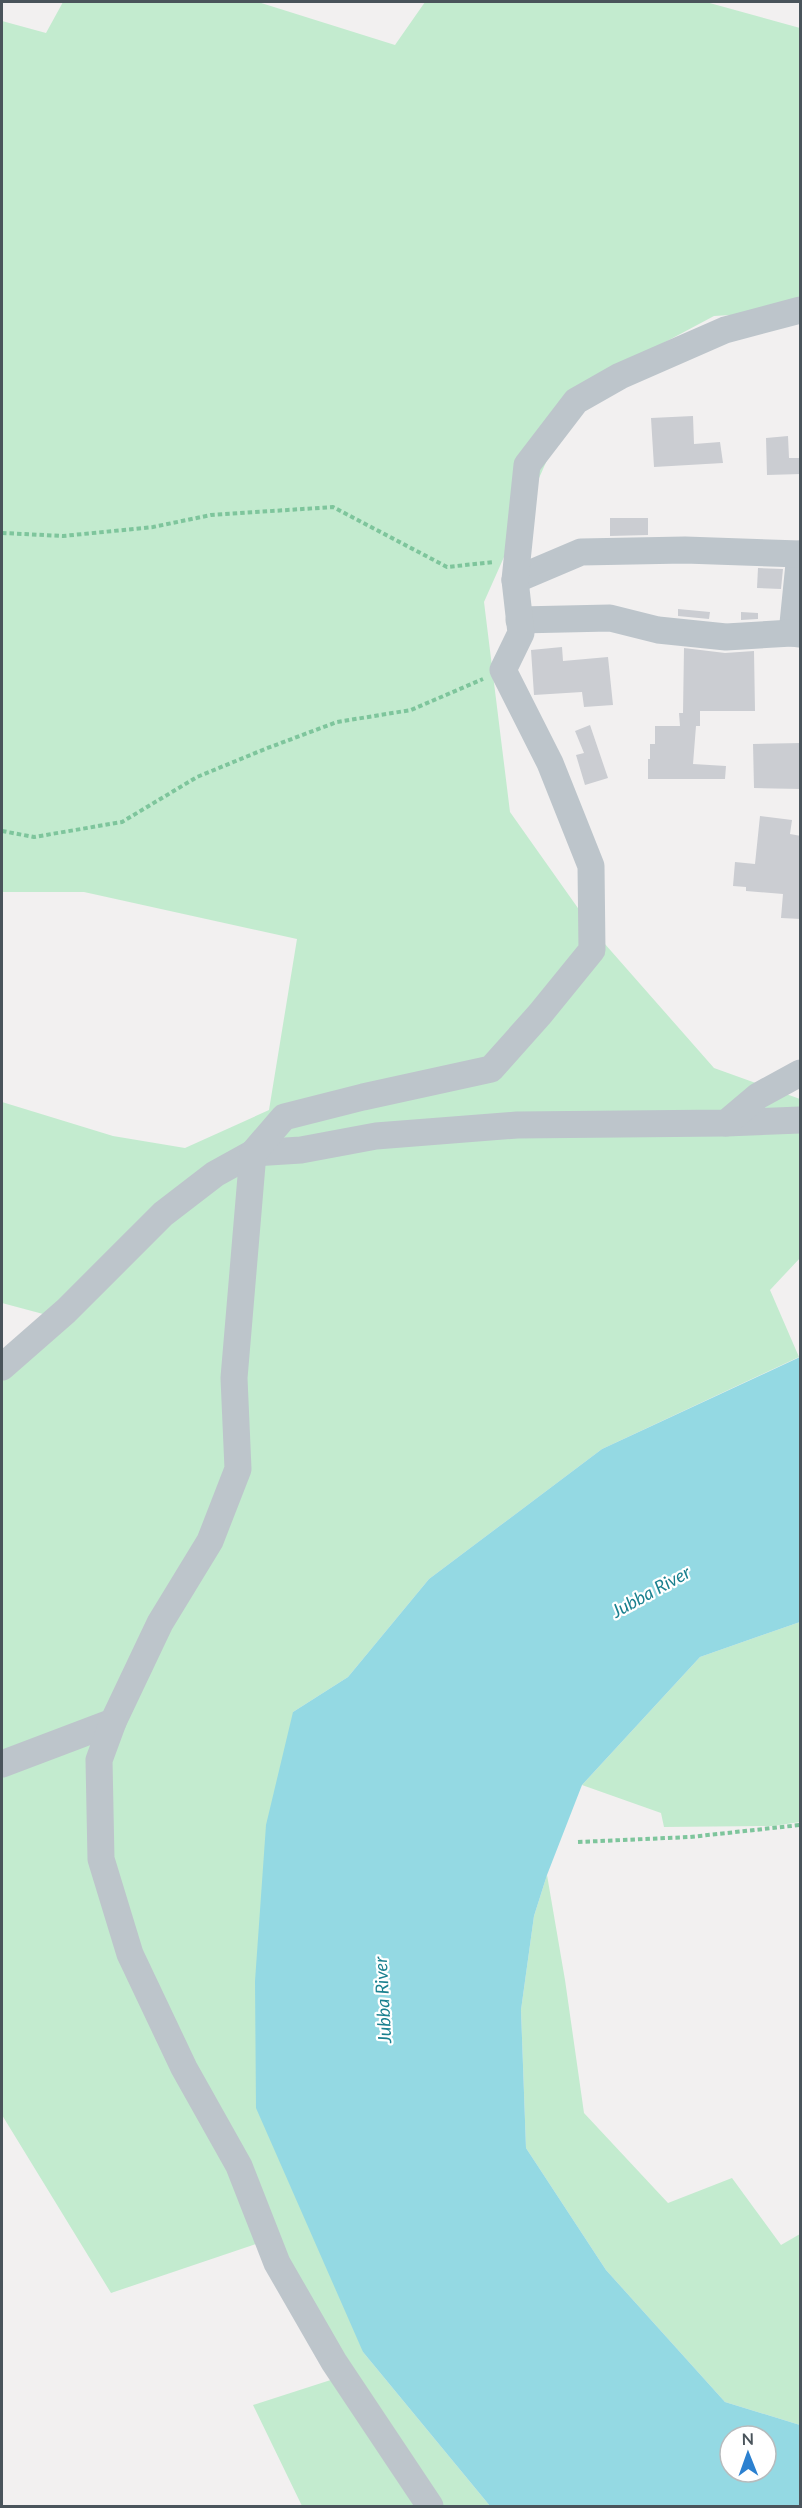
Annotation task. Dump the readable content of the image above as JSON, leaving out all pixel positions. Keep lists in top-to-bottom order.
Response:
{
  "water": ["Jubba River"],
  "north": "top"
}
